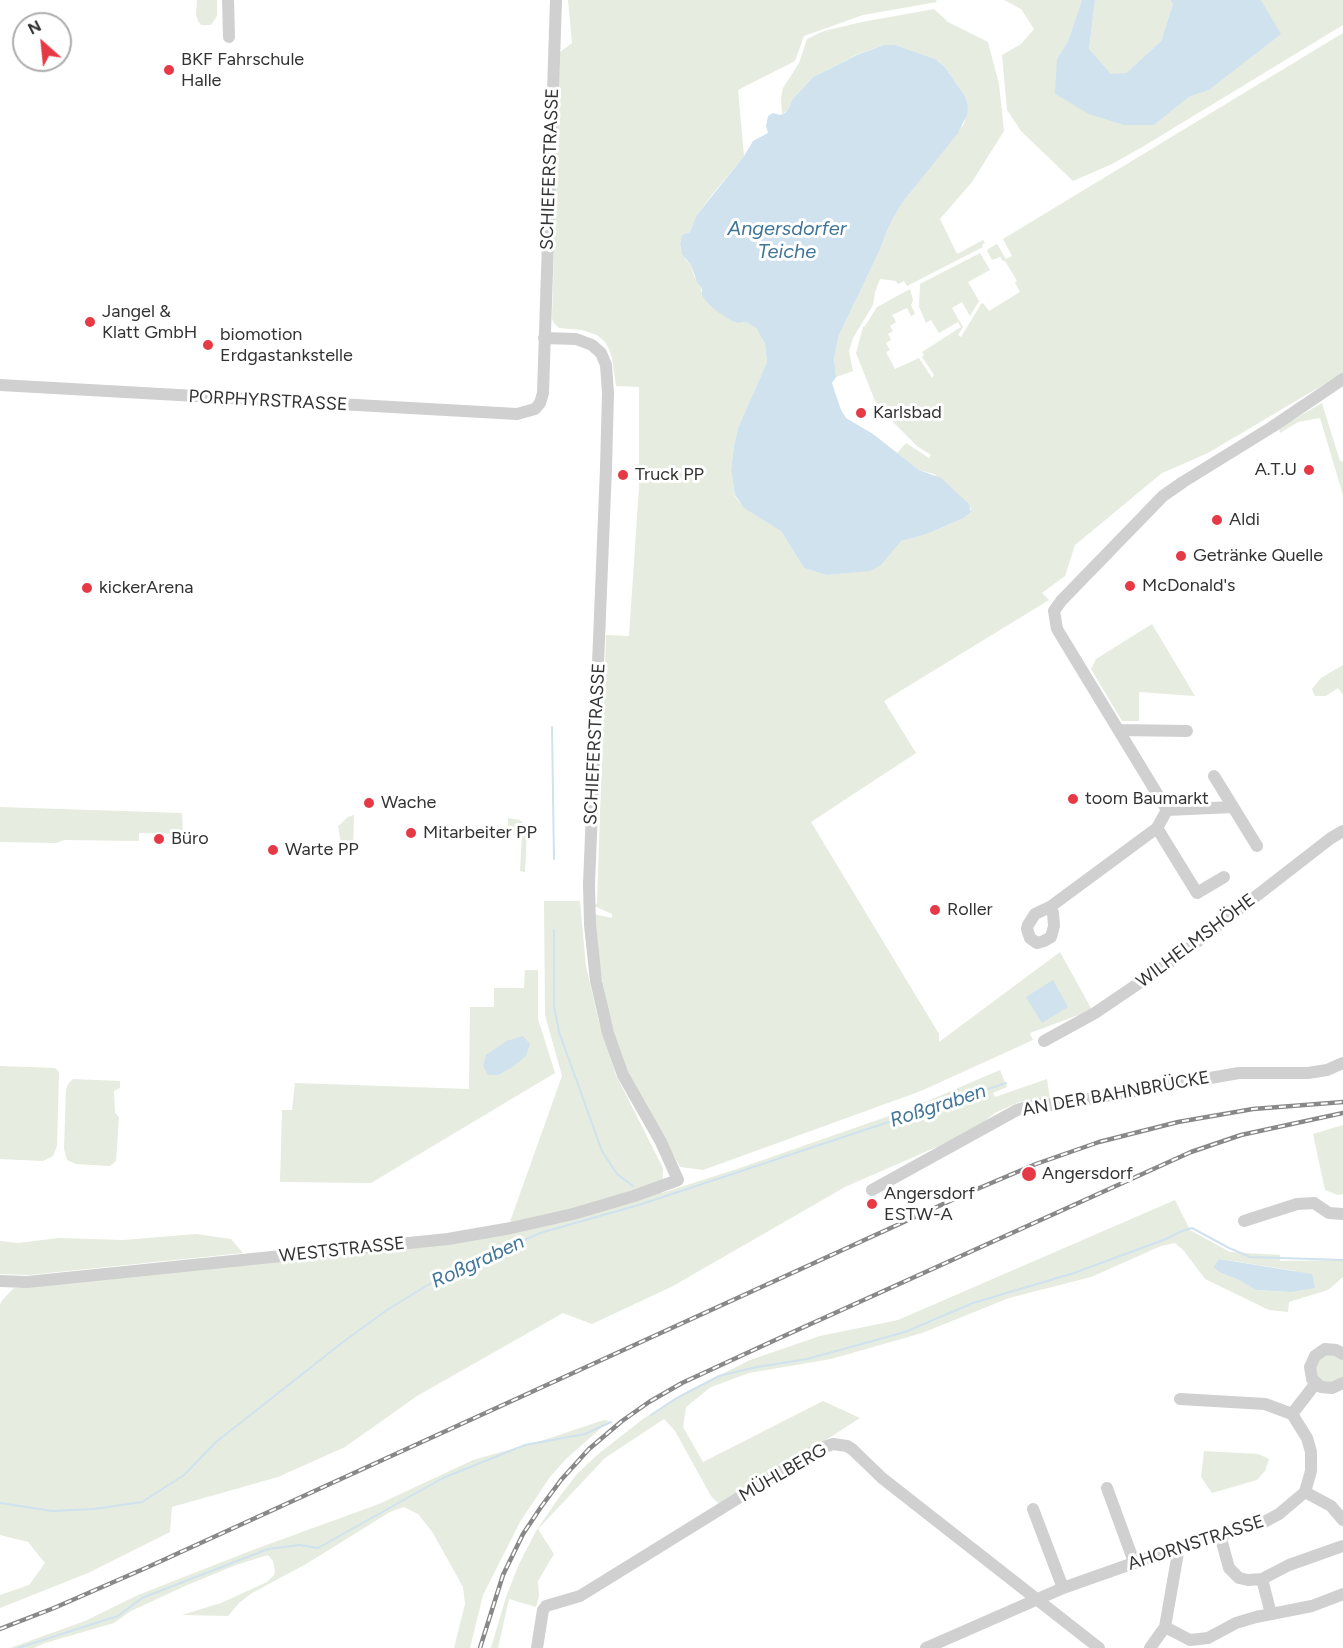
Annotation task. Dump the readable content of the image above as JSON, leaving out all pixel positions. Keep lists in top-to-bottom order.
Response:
{
  "streets": {
    "street": [
      "SCHIEFERSTRASSE",
      "PORPHYRSTRASSE",
      "WILHELMSHÖHE",
      "AN DER BAHNBRÜCKE",
      "WESTSTRASSE",
      "MÜHLBERG",
      "AHORNSTRASSE"
    ]
  },
  "crossings": [
    ["SCHIEFERSTRASSE", "PORPHYRSTRASSE"],
    ["SCHIEFERSTRASSE", "WESTSTRASSE"],
    ["MÜHLBERG", "AHORNSTRASSE"]
  ],
  "water": ["Angersdorfer Teiche", "Roßgraben"],
  "places": [
    "BKF Fahrschule Halle",
    "Jangel & Klatt GmbH",
    "biomotion Erdgastankstelle",
    "Karlsbad",
    "A.T.U",
    "Truck PP",
    "Aldi",
    "Getränke Quelle",
    "McDonald's",
    "kickerArena",
    "toom Baumarkt",
    "Wache",
    "Mitarbeiter PP",
    "Büro",
    "Warte PP",
    "Roller",
    "Angersdorf",
    "Angersdorf ESTW-A"
  ],
  "north": "top left"
}
